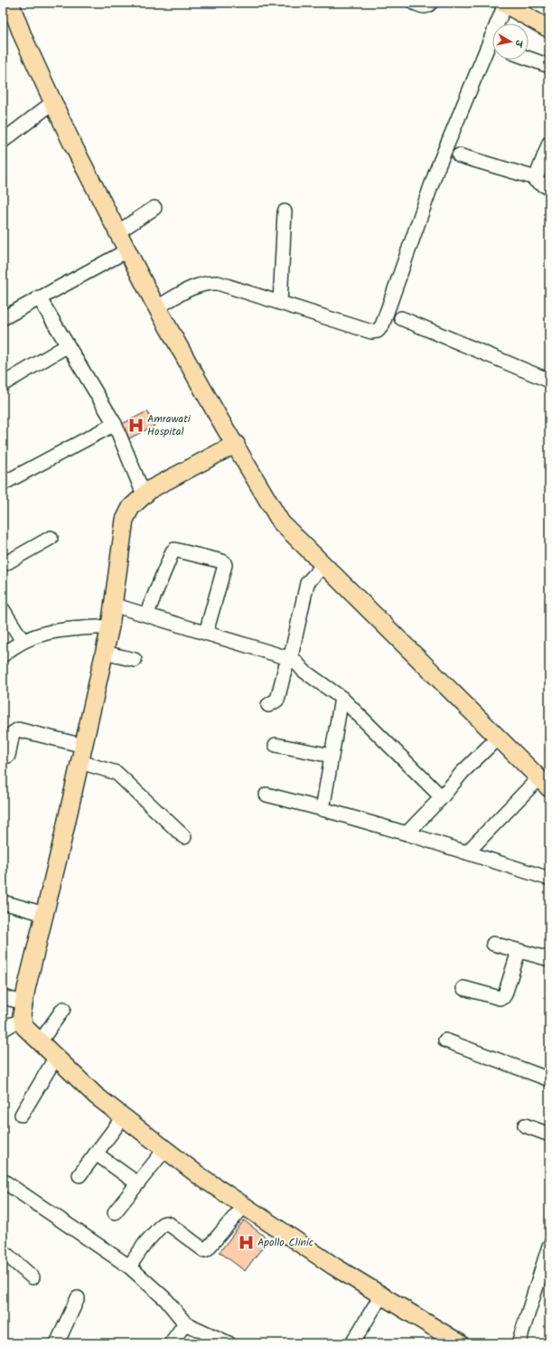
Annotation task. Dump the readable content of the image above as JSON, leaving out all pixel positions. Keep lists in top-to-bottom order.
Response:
{
  "places": {
    "hospital": ["Amrawati Hospital", "Apollo Clinic"]
  },
  "north": "right"
}
